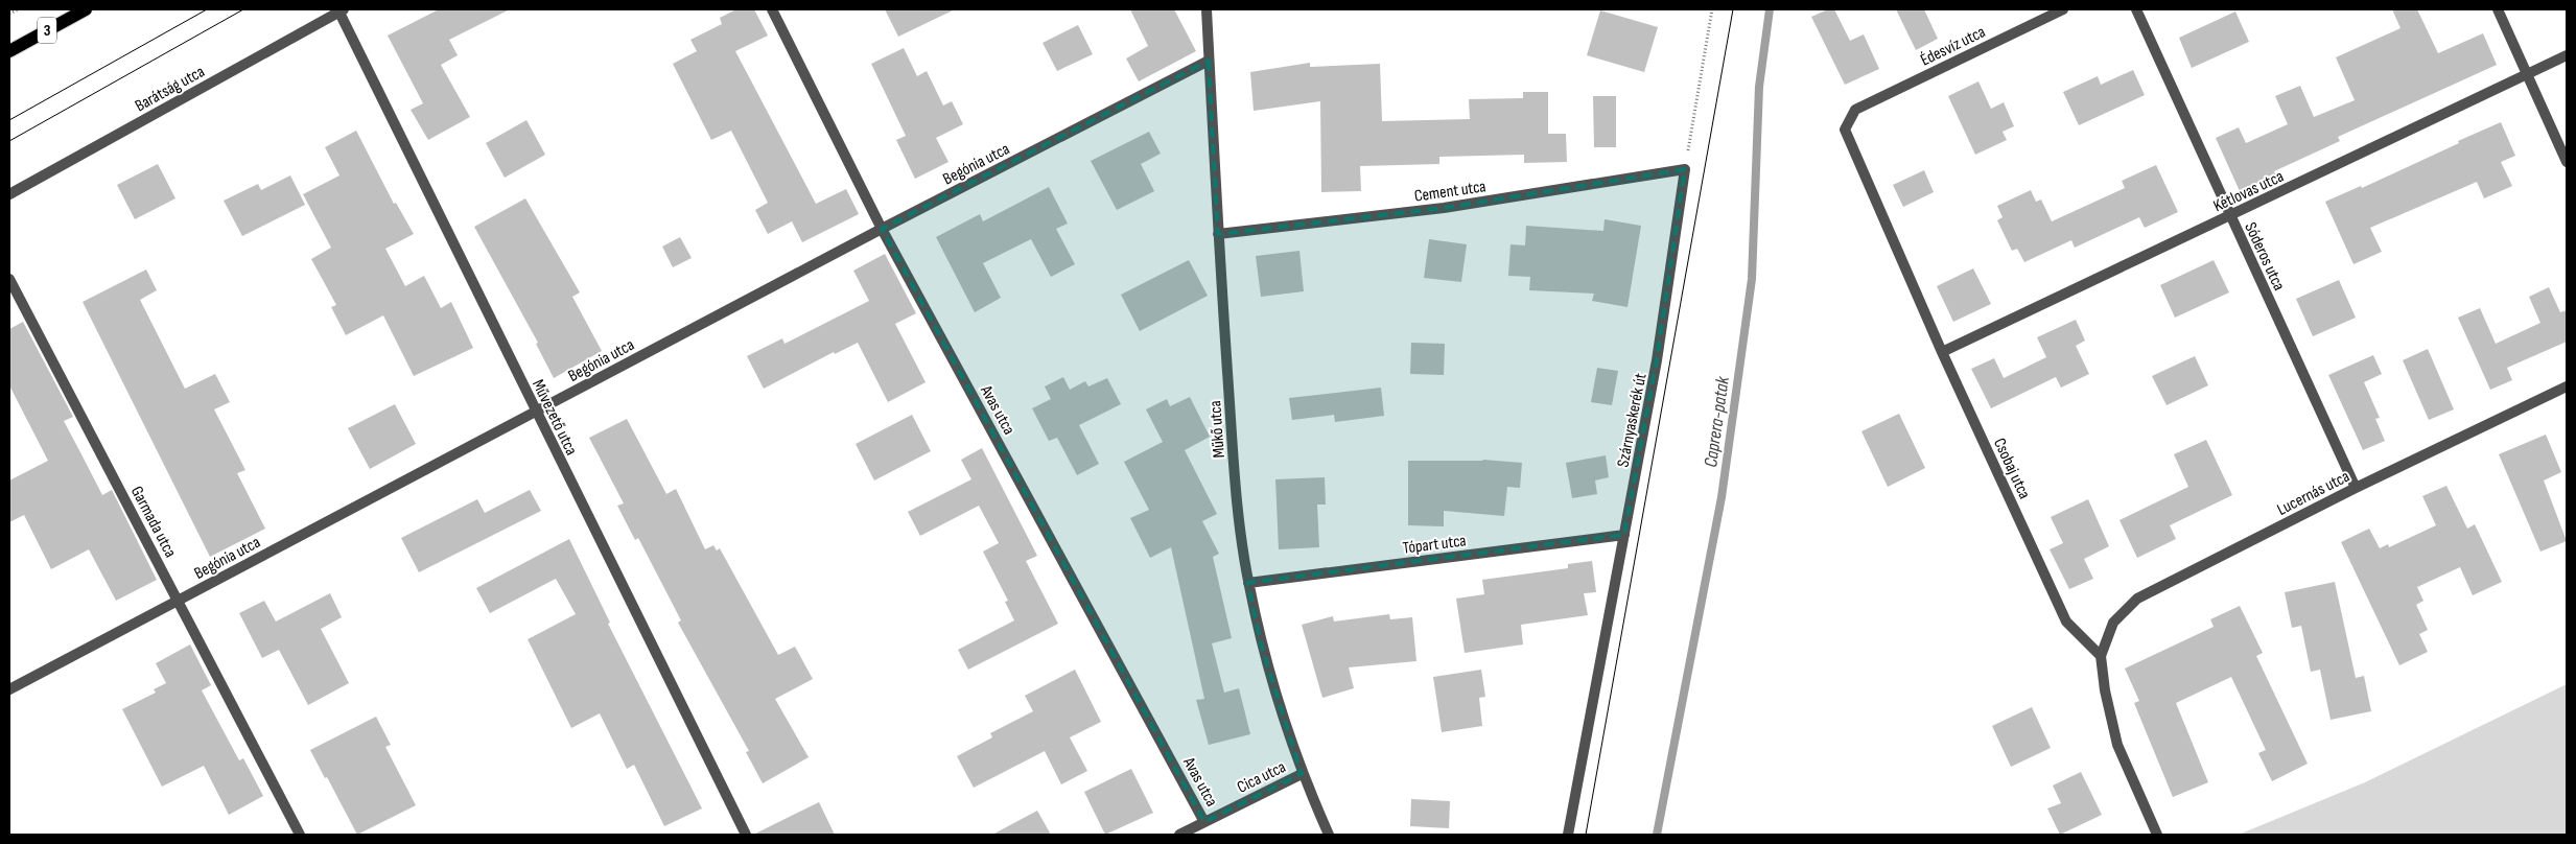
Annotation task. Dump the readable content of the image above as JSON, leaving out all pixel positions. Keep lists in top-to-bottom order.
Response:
{
  "streets": {
    "main road": ["3"],
    "street": [
      "Édesvíz utca",
      "Barátság utca",
      "Begónia utca",
      "Cement utca",
      "Kétlovas utca",
      "Sóderos utca",
      "Avas utca",
      "Művezető utca",
      "Szárnyaskerék út",
      "Műkő utca",
      "Csobaj utca",
      "Lucernás utca",
      "Garmada utca",
      "Tópart utca",
      "Cica utca"
    ]
  },
  "crossings": [
    ["Édesvíz utca", "Csobaj utca"],
    ["Barátság utca", "Művezető utca"],
    ["Begónia utca", "Avas utca"],
    ["Begónia utca", "Művezető utca"],
    ["Begónia utca", "Műkő utca"],
    ["Begónia utca", "Garmada utca"],
    ["Cement utca", "Szárnyaskerék út"],
    ["Cement utca", "Műkő utca"],
    ["Kétlovas utca", "Sóderos utca"],
    ["Kétlovas utca", "Csobaj utca"],
    ["Sóderos utca", "Lucernás utca"],
    ["Avas utca", "Cica utca"],
    ["Szárnyaskerék út", "Tópart utca"],
    ["Műkő utca", "Tópart utca"],
    ["Műkő utca", "Cica utca"],
    ["Csobaj utca", "Lucernás utca"]
  ],
  "water": ["Caprera-patak"]
}
